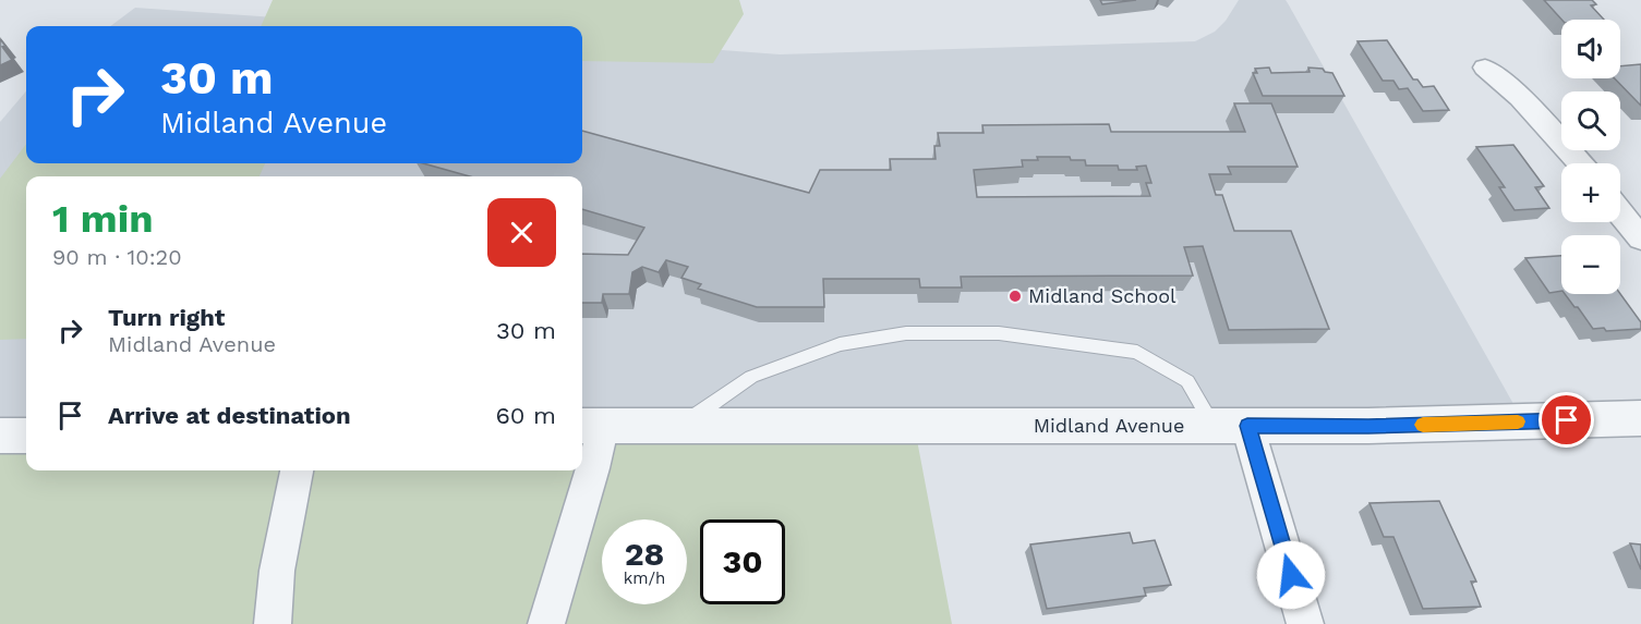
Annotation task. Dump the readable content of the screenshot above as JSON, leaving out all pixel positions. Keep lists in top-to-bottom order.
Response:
{
  "streets": {
    "street": ["Midland Avenue"]
  },
  "places": ["Midland School"],
  "page": {
    "map_buttons": ["+", "−"],
    "turn": ["30 m", "Midland Avenue"],
    "heading": ["1 min", "90 m · 10:20"],
    "list": [
      {
        "name": "Turn right",
        "note": "Midland Avenue",
        "value": "30 m"
      },
      {
        "name": "Arrive at destination",
        "value": "60 m"
      }
    ],
    "speed": "28 km/h",
    "limit": "30"
  }
}
